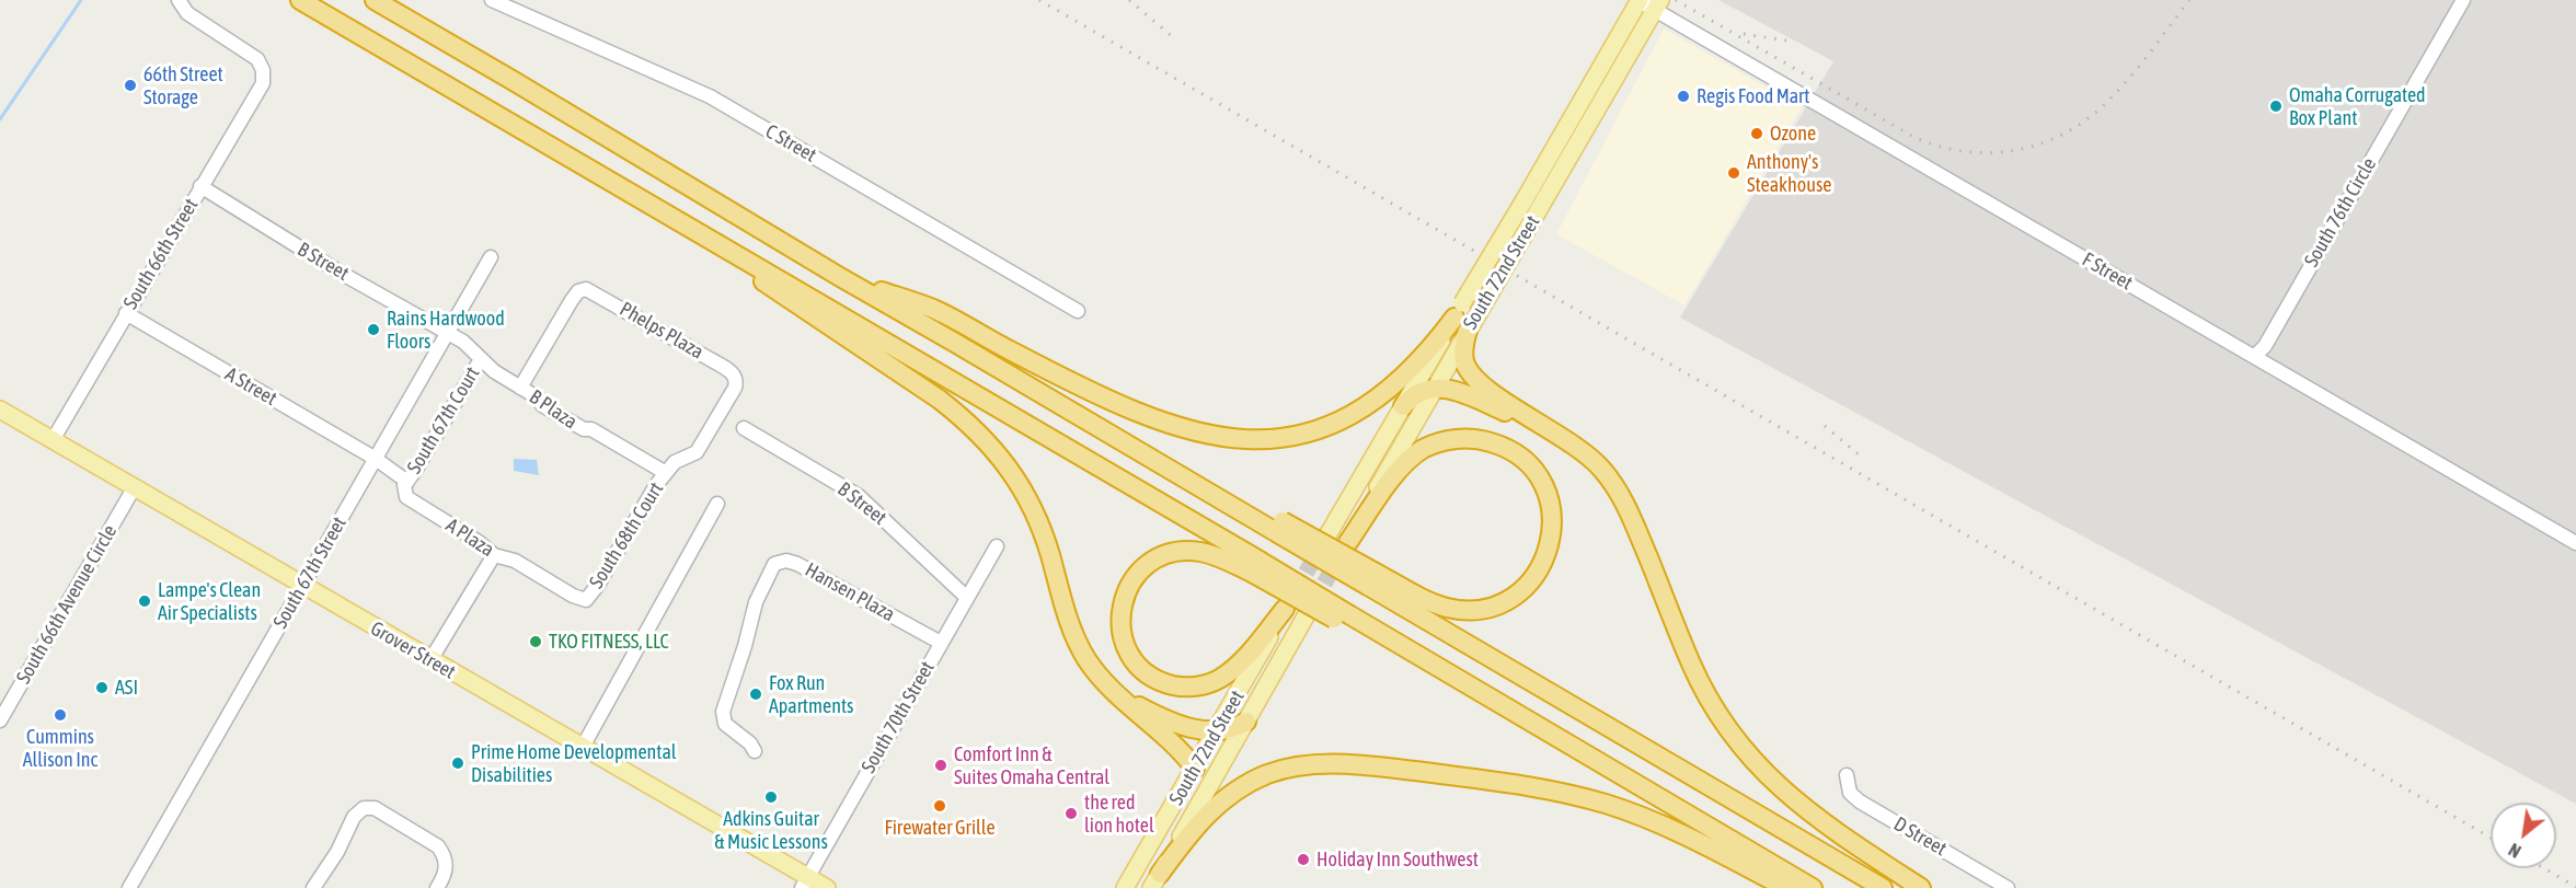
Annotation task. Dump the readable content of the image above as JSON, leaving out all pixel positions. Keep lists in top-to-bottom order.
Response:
{
  "streets": {
    "main road": ["South 72nd Street", "Grover Street"],
    "street": [
      "C Street",
      "South 76th Circle",
      "South 66th Street",
      "B Street",
      "F Street",
      "Phelps Plaza",
      "A Street",
      "B Plaza",
      "South 67th Court",
      "South 68th Court",
      "A Plaza",
      "South 67th Street",
      "Hansen Plaza",
      "South 66th Avenue Circle",
      "South 70th Street",
      "D Street"
    ]
  },
  "crossings": [
    ["South 76th Circle", "F Street"],
    ["South 66th Street", "B Street"],
    ["South 66th Street", "A Street"],
    ["South 66th Street", "Grover Street"],
    ["B Street", "B Plaza"],
    ["B Street", "South 67th Street"],
    ["B Street", "South 70th Street"],
    ["F Street", "South 72nd Street"],
    ["Phelps Plaza", "B Plaza"],
    ["Phelps Plaza", "South 68th Court"],
    ["A Street", "A Plaza"],
    ["A Street", "South 67th Street"],
    ["B Plaza", "South 67th Court"],
    ["B Plaza", "South 68th Court"],
    ["B Plaza", "South 67th Street"],
    ["South 67th Court", "A Plaza"],
    ["South 68th Court", "A Plaza"],
    ["A Plaza", "South 67th Street"],
    ["South 67th Street", "Grover Street"],
    ["Hansen Plaza", "South 70th Street"],
    ["South 66th Avenue Circle", "Grover Street"],
    ["Grover Street", "South 70th Street"]
  ],
  "places": [
    "66th Street Storage",
    "Regis Food Mart",
    "Omaha Corrugated Box Plant",
    "Ozone",
    "Anthony's Steakhouse",
    "Rains Hardwood Floors",
    "Lampe's Clean Air Specialists",
    "TKO FITNESS, LLC",
    "ASI",
    "Fox Run Apartments",
    "Cummins Allison Inc",
    "Prime Home Developmental Disabilities",
    "Comfort Inn & Suites Omaha Central",
    "Adkins Guitar & Music Lessons",
    "Firewater Grille",
    "the red lion hotel",
    "Holiday Inn Southwest"
  ],
  "north": "bottom left"
}
